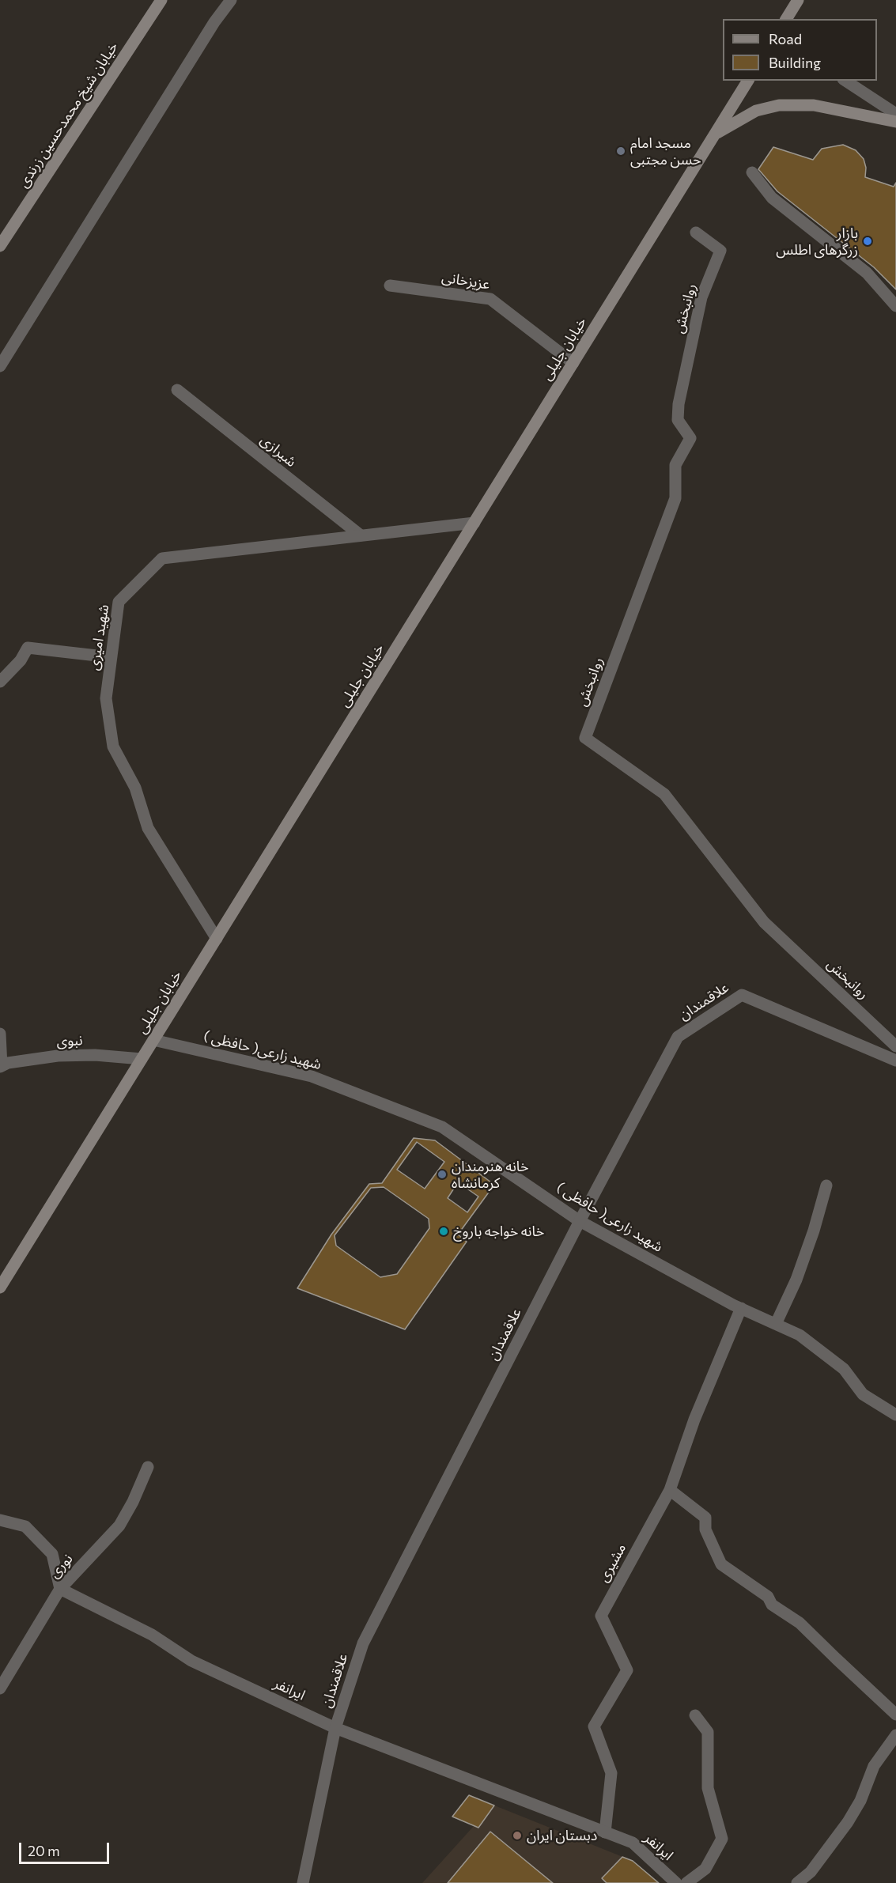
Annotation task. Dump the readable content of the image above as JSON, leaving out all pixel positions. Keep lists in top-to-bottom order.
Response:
{
  "streets": {
    "main road": ["خیابان شیخ محمدحسین زرندی", "خیابان جلیلی"],
    "street": [
      "عزیزخانی",
      "روانبخش",
      "شیرازی",
      "شهید امیری",
      "علاقمندان",
      "نبوی",
      "شهید زارعی( حافظی )",
      "مشیری",
      "نوری",
      "ایرانفر"
    ]
  },
  "crossings": [
    ["عزیزخانی", "خیابان جلیلی"],
    ["خیابان جلیلی", "شهید امیری"],
    ["خیابان جلیلی", "نبوی"],
    ["خیابان جلیلی", "شهید زارعی( حافظی )"],
    ["شیرازی", "شهید امیری"],
    ["علاقمندان", "شهید زارعی( حافظی )"],
    ["علاقمندان", "ایرانفر"],
    ["شهید زارعی( حافظی )", "مشیری"],
    ["مشیری", "ایرانفر"],
    ["نوری", "ایرانفر"]
  ],
  "places": [
    "مسجد امام حسن مجتبی",
    "بازار زرگرهای اطلس",
    "خانه هنرمندان کرمانشاه",
    "خانه خواجه باروخ",
    "دبستان ایران"
  ],
  "legend": ["Road", "Building"],
  "scale_bar": "20 m"
}
